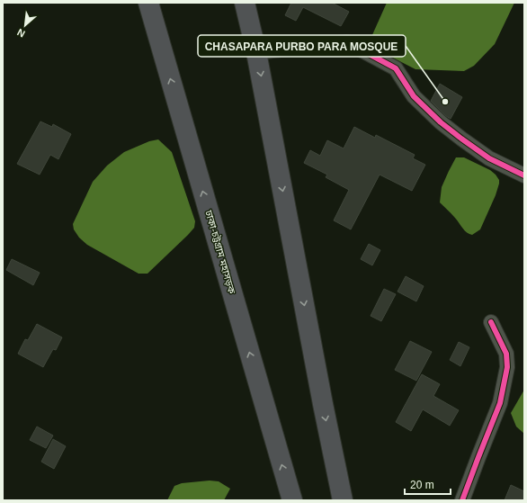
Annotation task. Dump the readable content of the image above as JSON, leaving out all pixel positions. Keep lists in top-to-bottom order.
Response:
{
  "streets": {
    "highway": ["ঢাকা-চট্টগ্রাম মহাসড়ক"]
  },
  "places": ["CHASAPARA PURBO PARA MOSQUE"],
  "scale_bar": "20 m",
  "north": "bottom left"
}
